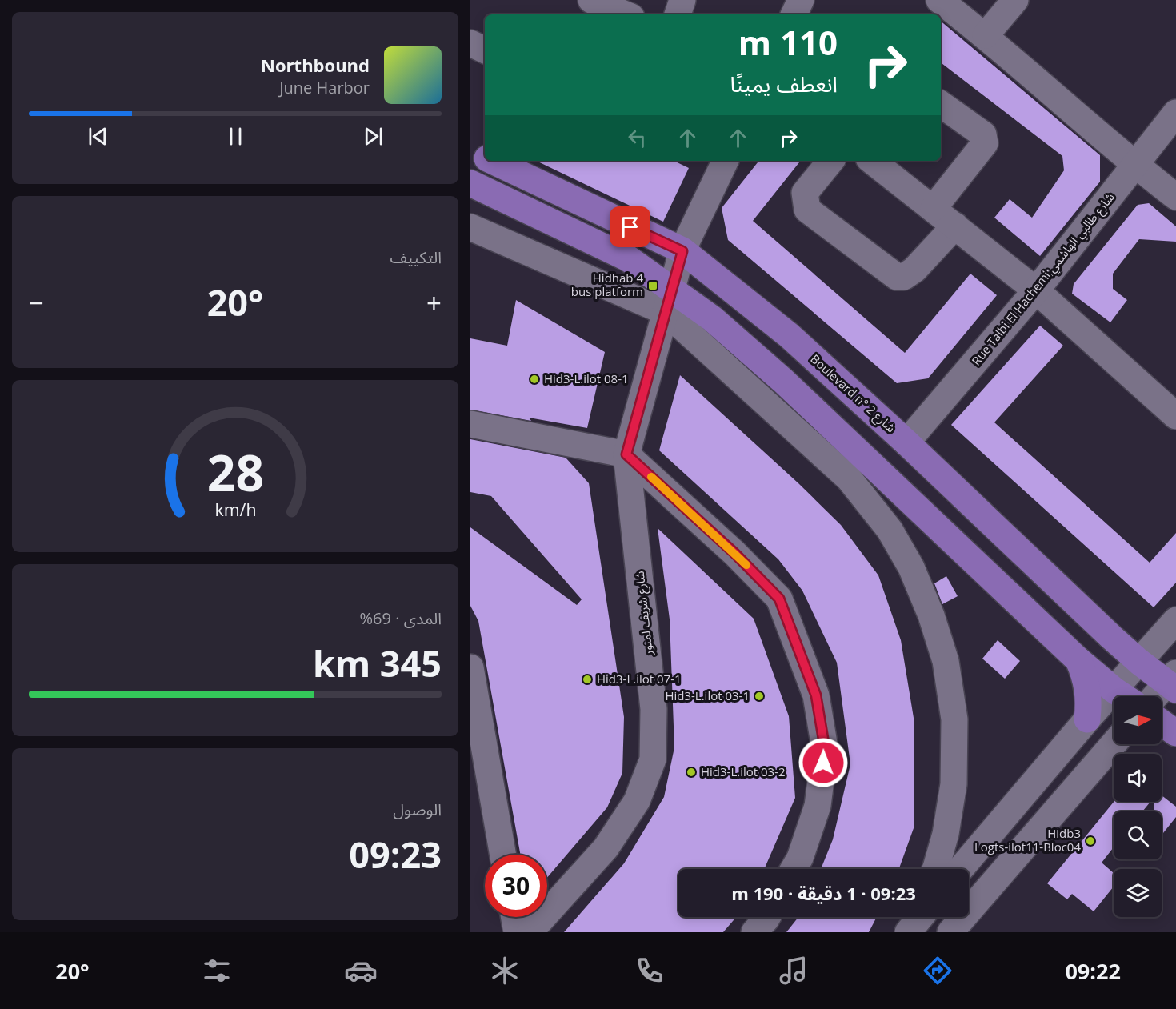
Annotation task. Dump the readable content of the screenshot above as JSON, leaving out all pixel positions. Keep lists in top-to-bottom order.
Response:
{
  "streets": {
    "main road": ["Boulevard n° شارع 2"],
    "street": ["Rue Talbi El Hachemi;شارع طالبي الهاشمي", "شارع شريف لمنور"]
  },
  "crossings": [
    ["Rue Talbi El Hachemi;شارع طالبي الهاشمي", "Boulevard n° شارع 2"]
  ],
  "places": {
    "transit": ["Hidhab 4 bus platform"],
    "other": [
      "Hid3-L.ilot 08-1",
      "Hid3-L.ilot 07-1",
      "Hid3-L.ilot 03-1",
      "Hid3-L.ilot 03-2",
      "Hidb3 Logts-ilot11-Bloc04"
    ]
  },
  "north": "right",
  "page": {
    "turn": ["110 m", "انعطف يمينًا"],
    "song": ["Northbound", "June Harbor"],
    "tile": [
      "التكييف",
      ["المدى · 69%", "345 km"],
      ["الوصول", "09:23"]
    ],
    "heat": ["−", "20°", "+"],
    "limit": "30",
    "trip": "09:23 · 1 دقيقة · 190 m",
    "tabs": ["09:22", "20°"],
    "gauge": ["28", "km/h"]
  }
}
